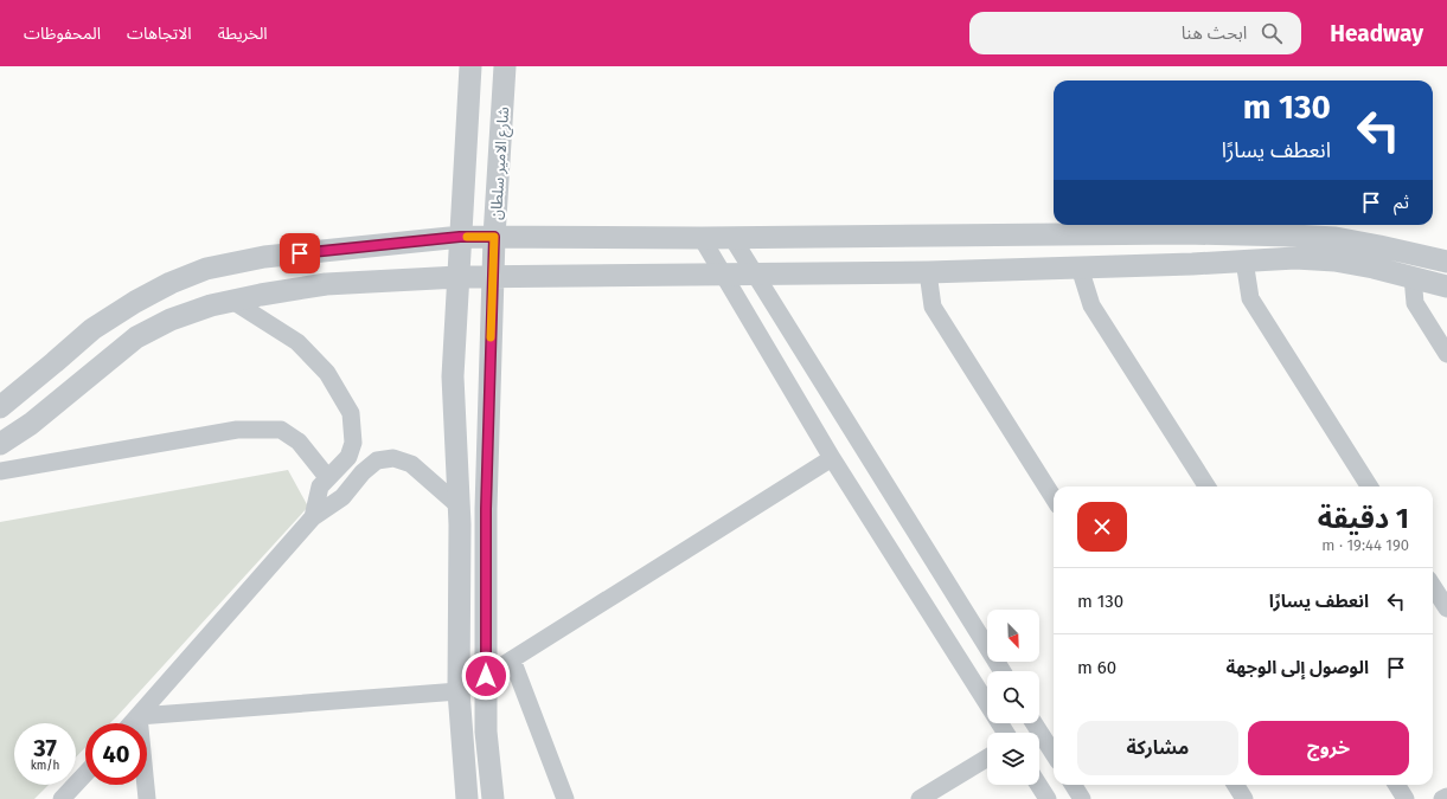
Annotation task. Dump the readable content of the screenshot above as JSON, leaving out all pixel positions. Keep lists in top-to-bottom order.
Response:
{
  "streets": {
    "street": ["شارع الامير سلطان"]
  },
  "north": "bottom right",
  "page": {
    "header": "Headway",
    "search": "ابحث هنا",
    "nav": ["الخريطة", "الاتجاهات", "المحفوظات"],
    "turn": ["130 m", "انعطف يسارًا"],
    "then": "ثم",
    "heading": ["1 دقيقة", "190 m · 19:44"],
    "list": [
      {
        "name": "انعطف يسارًا",
        "value": "130 m"
      },
      {
        "name": "الوصول إلى الوجهة",
        "value": "60 m"
      }
    ],
    "buttons": ["خروج", "مشاركة"],
    "speed": "37 km/h",
    "limit": "40"
  }
}
